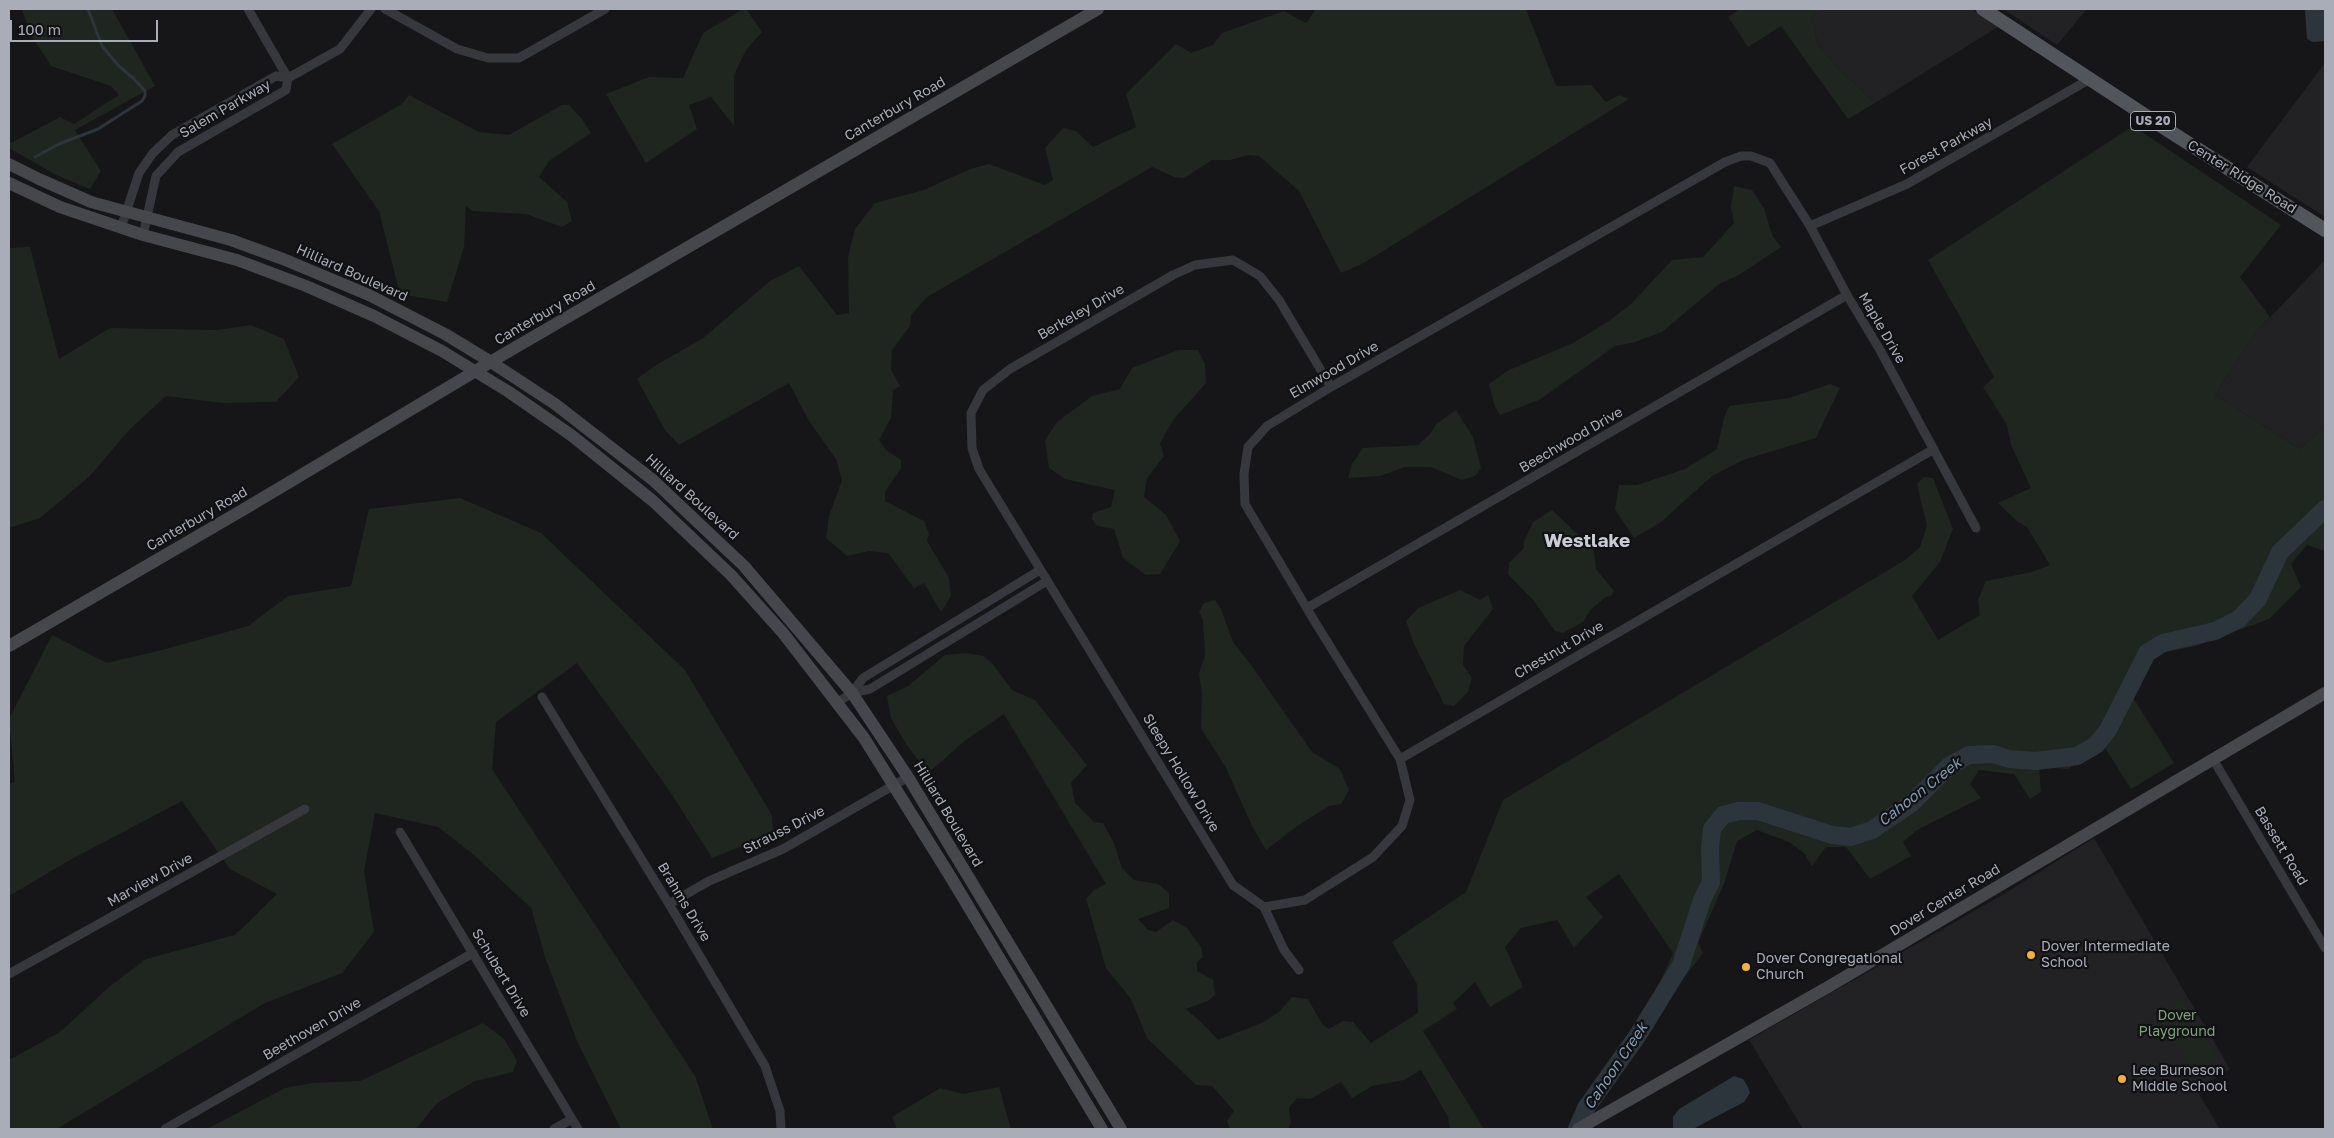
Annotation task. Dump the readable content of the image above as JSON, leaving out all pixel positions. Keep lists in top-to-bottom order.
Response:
{
  "streets": {
    "main road": [
      "Canterbury Road",
      "US 20",
      "Center Ridge Road",
      "Hilliard Boulevard",
      "Dover Center Road"
    ],
    "street": [
      "Salem Parkway",
      "Forest Parkway",
      "Berkeley Drive",
      "Maple Drive",
      "Elmwood Drive",
      "Beechwood Drive",
      "Chestnut Drive",
      "Sleepy Hollow Drive",
      "Strauss Drive",
      "Bassett Road",
      "Marview Drive",
      "Brahms Drive",
      "Schubert Drive",
      "Beethoven Drive"
    ]
  },
  "crossings": [
    ["Salem Parkway", "Hilliard Boulevard"],
    ["Canterbury Road", "Hilliard Boulevard"],
    ["Forest Parkway", "Center Ridge Road"],
    ["Forest Parkway", "Maple Drive"],
    ["Hilliard Boulevard", "Strauss Drive"],
    ["Berkeley Drive", "Elmwood Drive"],
    ["Berkeley Drive", "Sleepy Hollow Drive"],
    ["Maple Drive", "Elmwood Drive"],
    ["Maple Drive", "Beechwood Drive"],
    ["Maple Drive", "Chestnut Drive"],
    ["Elmwood Drive", "Beechwood Drive"],
    ["Elmwood Drive", "Chestnut Drive"],
    ["Strauss Drive", "Brahms Drive"],
    ["Bassett Road", "Dover Center Road"],
    ["Schubert Drive", "Beethoven Drive"]
  ],
  "districts": ["Westlake"],
  "water": ["Cahoon Creek"],
  "parks": ["Dover Playground"],
  "places": ["Dover Intermediate School", "Dover Congregational Church", "Lee Burneson Middle School"],
  "scale_bar": "100 m"
}
